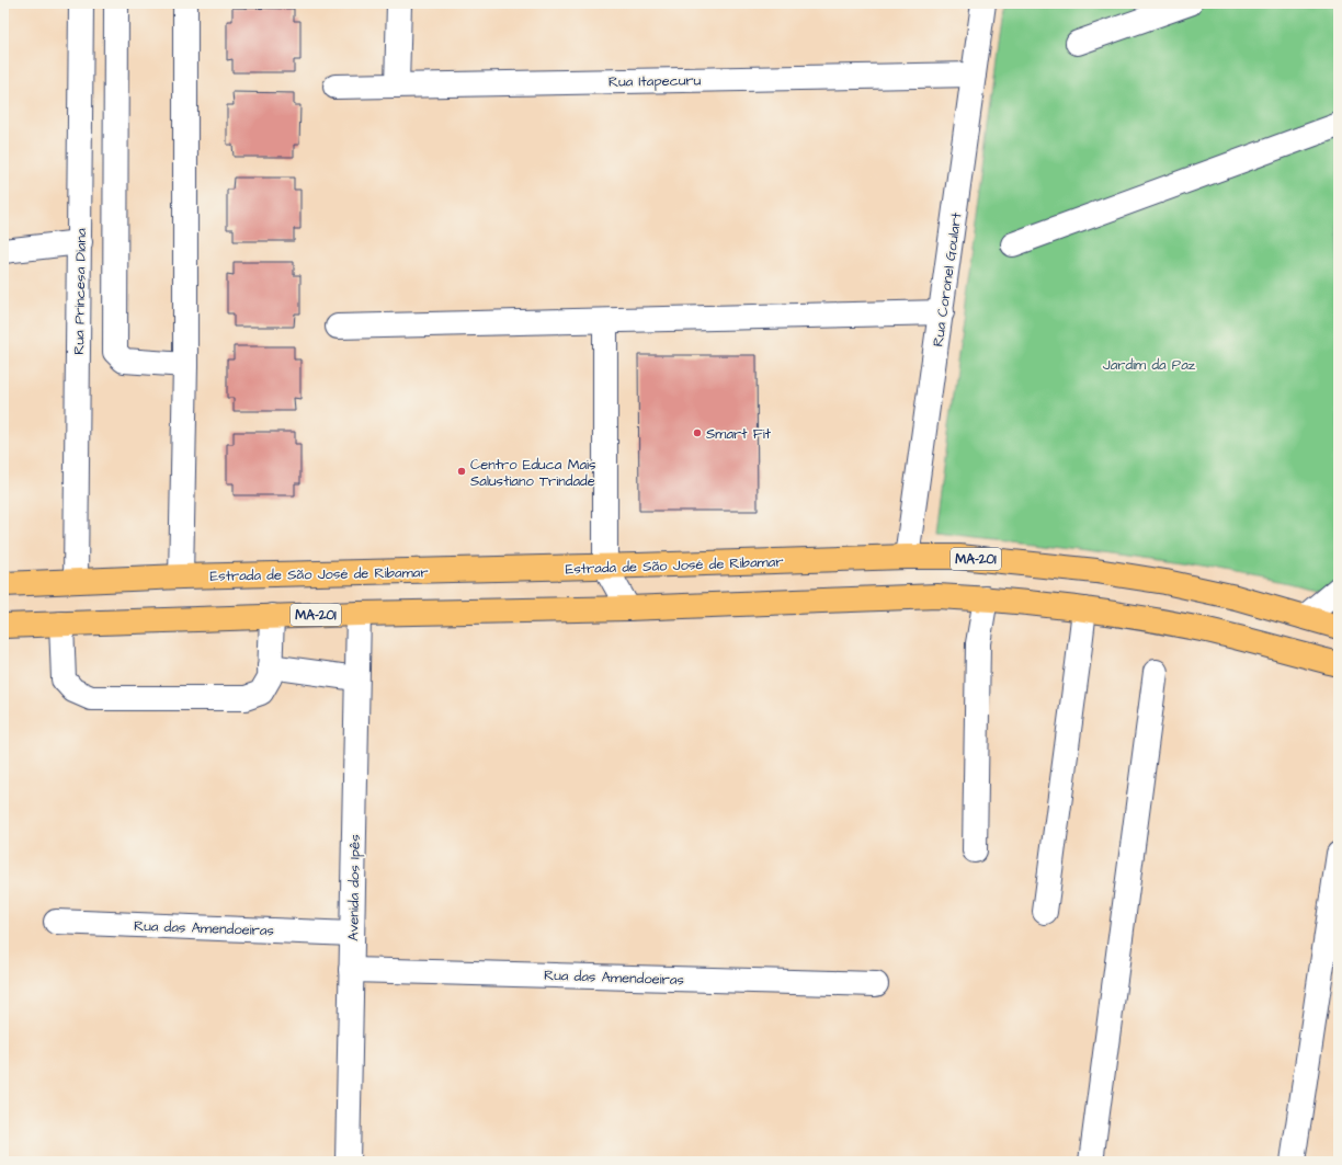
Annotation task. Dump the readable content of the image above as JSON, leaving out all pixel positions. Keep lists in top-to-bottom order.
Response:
{
  "streets": {
    "main road": ["MA-201", "Estrada de São José de Ribamar"],
    "street": [
      "Rua Itapecuru",
      "Rua Coronel Goulart",
      "Rua Princesa Diana",
      "Avenida dos Ipês",
      "Rua das Amendoeiras"
    ]
  },
  "crossings": [
    ["Rua Itapecuru", "Rua Coronel Goulart"],
    ["Rua Coronel Goulart", "Estrada de São José de Ribamar"],
    ["Rua Princesa Diana", "Estrada de São José de Ribamar"],
    ["MA-201", "Avenida dos Ipês"],
    ["Avenida dos Ipês", "Rua das Amendoeiras"]
  ],
  "parks": ["Jardim da Paz"],
  "places": ["Smart Fit", "Centro Educa Mais Salustiano Trindade"]
}
